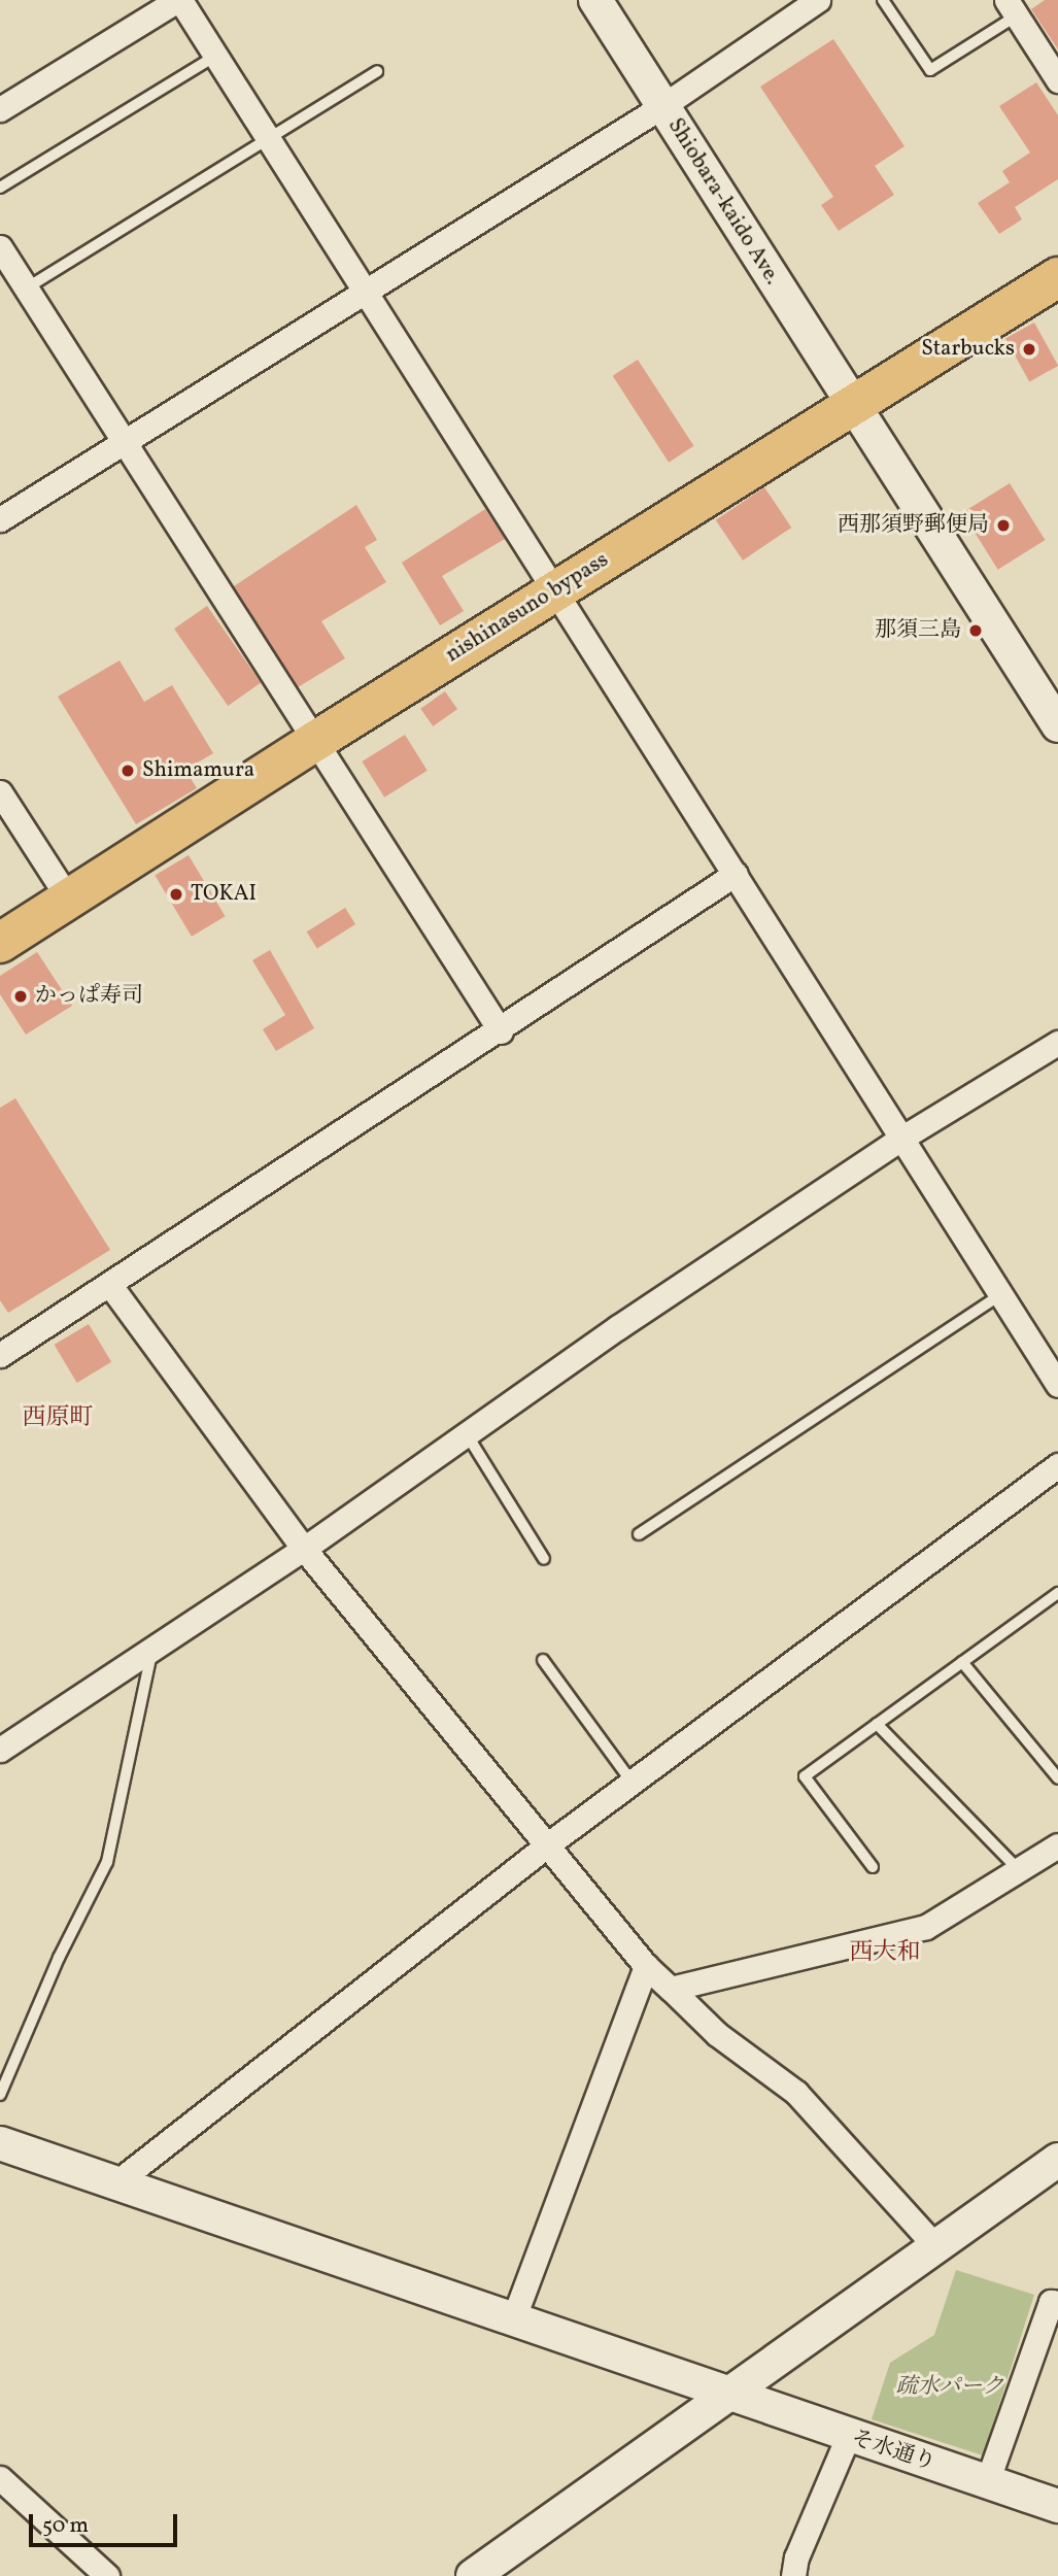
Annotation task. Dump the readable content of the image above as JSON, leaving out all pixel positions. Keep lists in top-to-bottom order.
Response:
{
  "streets": {
    "highway": ["nishinasuno bypass"],
    "street": ["Shiobara-kaido Ave.", "そ水通り"]
  },
  "crossings": [
    ["Shiobara-kaido Ave.", "nishinasuno bypass"]
  ],
  "districts": ["西原町", "西大和"],
  "parks": ["疏水パーク"],
  "places": [
    "Starbucks",
    "西那須野郵便局",
    "那須三島",
    "Shimamura",
    "TOKAI",
    "かっぱ寿司"
  ],
  "scale_bar": "50 m"
}
